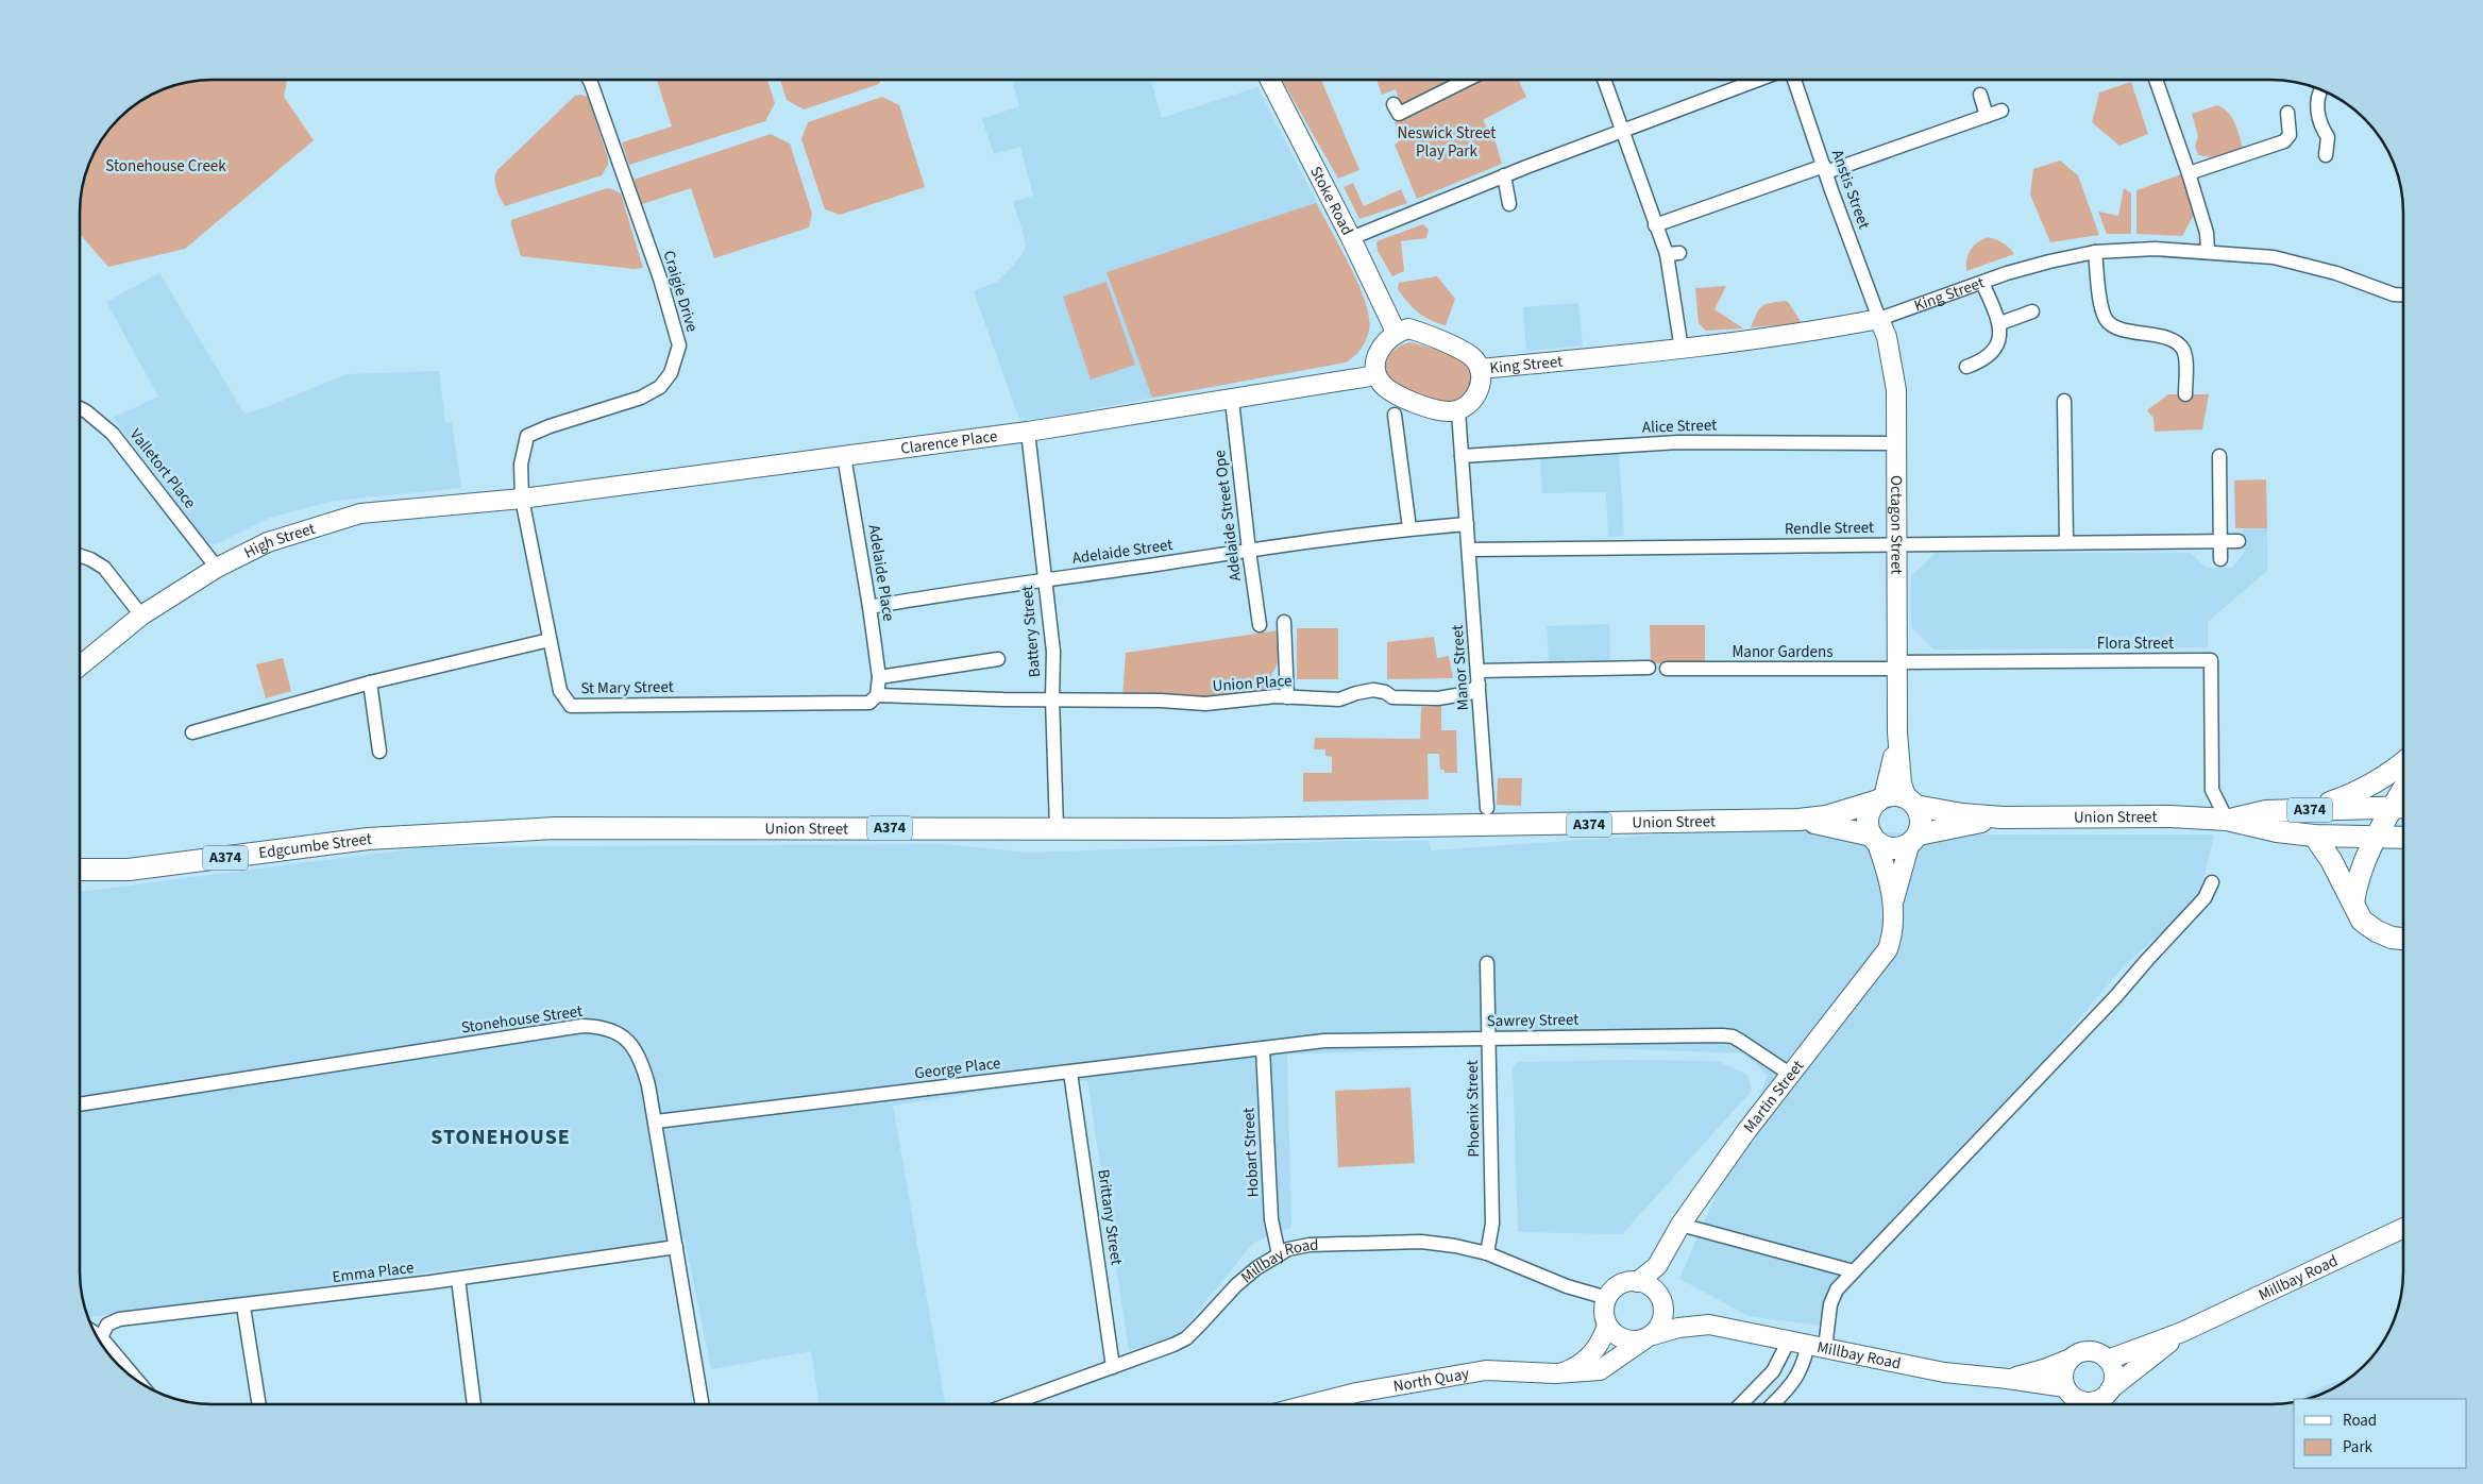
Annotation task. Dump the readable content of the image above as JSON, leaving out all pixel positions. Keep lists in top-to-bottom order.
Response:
{
  "streets": {
    "main road": ["A374", "Union Street", "Edgcumbe Street"],
    "street": [
      "Anstis Street",
      "Stoke Road",
      "Craigie Drive",
      "King Street",
      "Alice Street",
      "Clarence Place",
      "Valletort Place",
      "Adelaide Street Ope",
      "Octagon Street",
      "Rendle Street",
      "High Street",
      "Adelaide Street",
      "Adelaide Place",
      "Battery Street",
      "Flora Street",
      "Manor Gardens",
      "Manor Street",
      "Union Place",
      "St Mary Street",
      "Stonehouse Street",
      "Sawrey Street",
      "George Place",
      "Martin Street",
      "Phoenix Street",
      "Hobart Street",
      "Brittany Street",
      "Millbay Road",
      "Emma Place",
      "North Quay"
    ]
  },
  "crossings": [
    ["Anstis Street", "King Street"],
    ["Anstis Street", "Octagon Street"],
    ["Stoke Road", "King Street"],
    ["Stoke Road", "Clarence Place"],
    ["Stoke Road", "Manor Street"],
    ["Craigie Drive", "Clarence Place"],
    ["Craigie Drive", "High Street"],
    ["Craigie Drive", "St Mary Street"],
    ["King Street", "Clarence Place"],
    ["King Street", "Octagon Street"],
    ["King Street", "Manor Street"],
    ["Alice Street", "Octagon Street"],
    ["Alice Street", "Manor Street"],
    ["Clarence Place", "Adelaide Street Ope"],
    ["Clarence Place", "High Street"],
    ["Clarence Place", "Adelaide Place"],
    ["Clarence Place", "Battery Street"],
    ["Clarence Place", "Manor Street"],
    ["Clarence Place", "St Mary Street"],
    ["Valletort Place", "High Street"],
    ["Adelaide Street Ope", "Adelaide Street"],
    ["Octagon Street", "Rendle Street"],
    ["Octagon Street", "Flora Street"],
    ["Octagon Street", "Manor Gardens"],
    ["Octagon Street", "Union Street"],
    ["Octagon Street", "Martin Street"],
    ["Rendle Street", "Manor Street"],
    ["High Street", "St Mary Street"],
    ["Adelaide Street", "Adelaide Place"],
    ["Adelaide Street", "Battery Street"],
    ["Adelaide Place", "St Mary Street"],
    ["Battery Street", "Union Place"],
    ["Battery Street", "Union Street"],
    ["Flora Street", "Manor Gardens"],
    ["Flora Street", "Union Street"],
    ["Manor Street", "Union Place"],
    ["A374", "Union Street"],
    ["Union Street", "Edgcumbe Street"],
    ["Union Street", "Martin Street"],
    ["Stonehouse Street", "George Place"],
    ["Stonehouse Street", "Emma Place"],
    ["Sawrey Street", "George Place"],
    ["Sawrey Street", "Martin Street"],
    ["Sawrey Street", "Phoenix Street"],
    ["Sawrey Street", "Hobart Street"],
    ["George Place", "Hobart Street"],
    ["George Place", "Brittany Street"],
    ["Martin Street", "Millbay Road"],
    ["Martin Street", "North Quay"],
    ["Phoenix Street", "Millbay Road"],
    ["Hobart Street", "Millbay Road"],
    ["Brittany Street", "Millbay Road"],
    ["Millbay Road", "North Quay"]
  ],
  "districts": ["STONEHOUSE"],
  "parks": ["Neswick Street Play Park", "Stonehouse Creek"],
  "legend": ["Road", "Park"]
}
